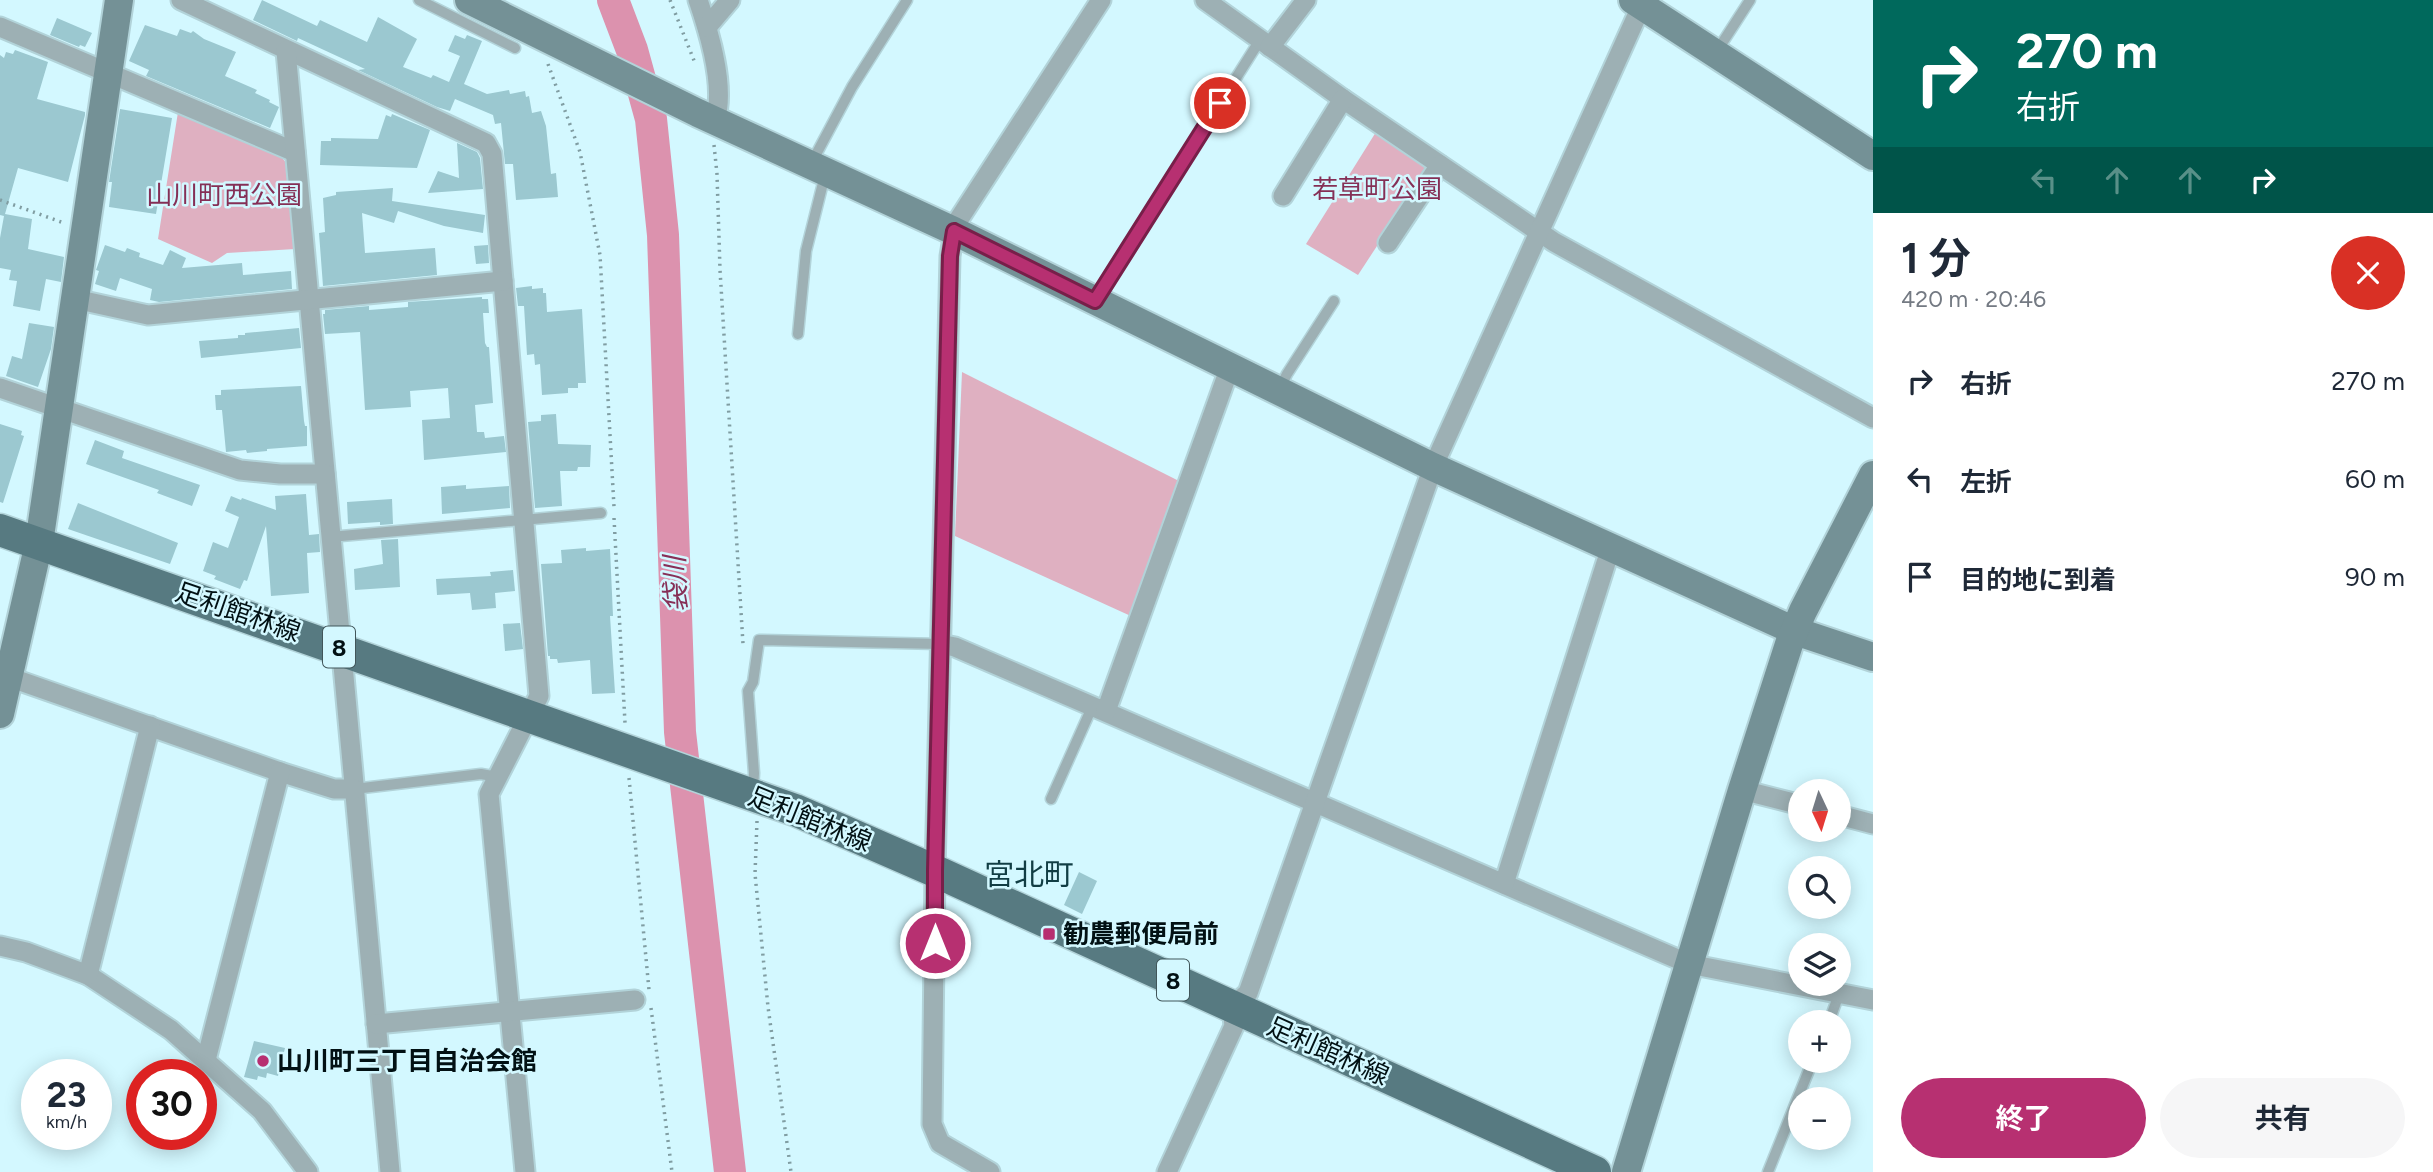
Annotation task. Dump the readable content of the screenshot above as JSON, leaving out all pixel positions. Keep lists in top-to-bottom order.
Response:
{
  "streets": {
    "main road": ["足利館林線", "8"]
  },
  "districts": ["宮北町"],
  "water": ["袋川"],
  "parks": ["若草町公園", "山川町西公園"],
  "places": {
    "transit": ["勧農郵便局前"],
    "other": ["山川町三丁目自治会館"]
  },
  "north": "bottom",
  "page": {
    "turn": ["270 m", "右折"],
    "heading": ["1 分", "420 m · 20:46"],
    "list": [
      {
        "name": "右折",
        "value": "270 m"
      },
      {
        "name": "左折",
        "value": "60 m"
      },
      {
        "name": "目的地に到着",
        "value": "90 m"
      }
    ],
    "map_buttons": ["+", "−"],
    "speed": "23 km/h",
    "limit": "30",
    "buttons": ["終了", "共有"]
  }
}
